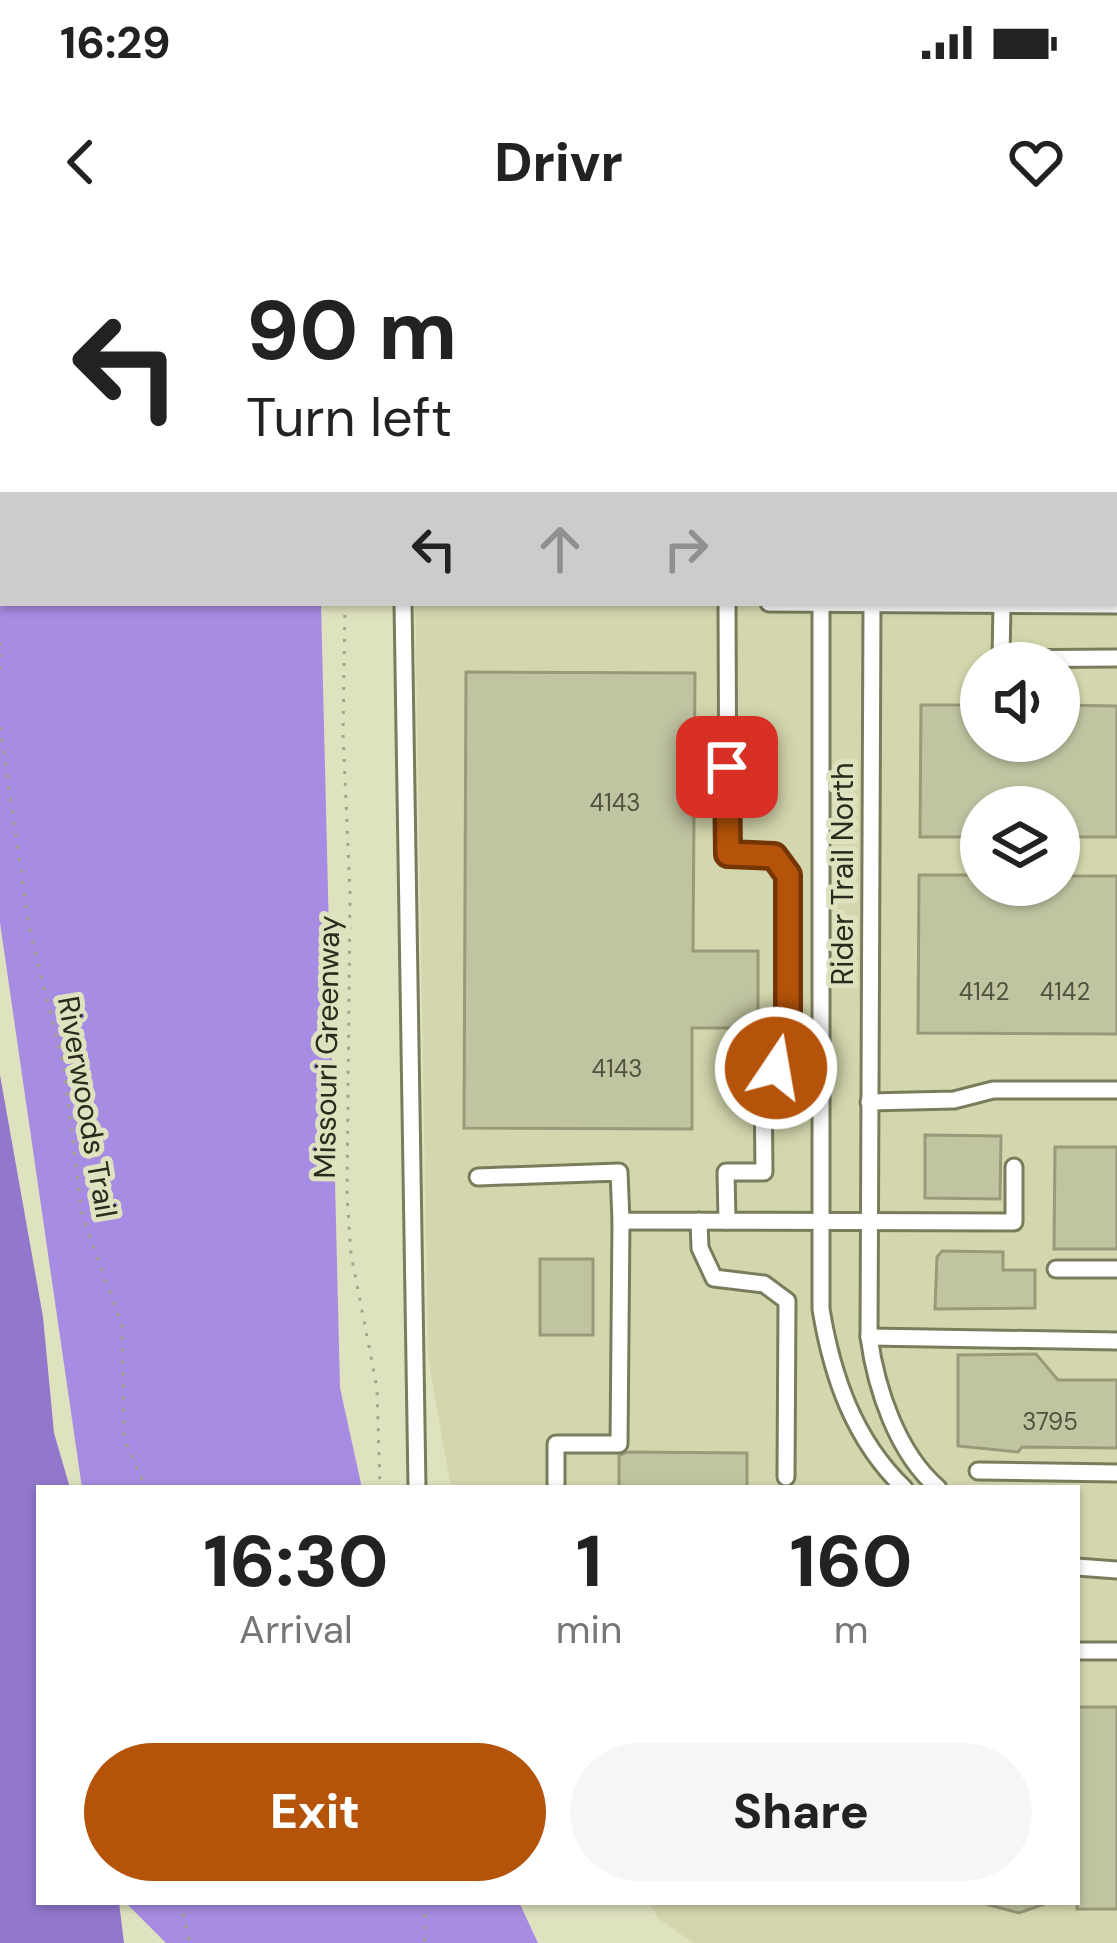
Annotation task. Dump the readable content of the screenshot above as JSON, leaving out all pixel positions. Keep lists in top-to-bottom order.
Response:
{
  "streets": {
    "street": ["Rider Trail North"],
    "path": ["Missouri Greenway", "Riverwoods Trail"]
  },
  "house_numbers": [
    "4143",
    "4142",
    "4142",
    "4143",
    "3795"
  ],
  "page": {
    "status": "16:29",
    "header": "Drivr",
    "turn": ["90 m", "Turn left"],
    "eta": [
      "16:30",
      "Arrival",
      "1",
      "min",
      "160",
      "m"
    ],
    "buttons": ["Exit", "Share"]
  }
}
